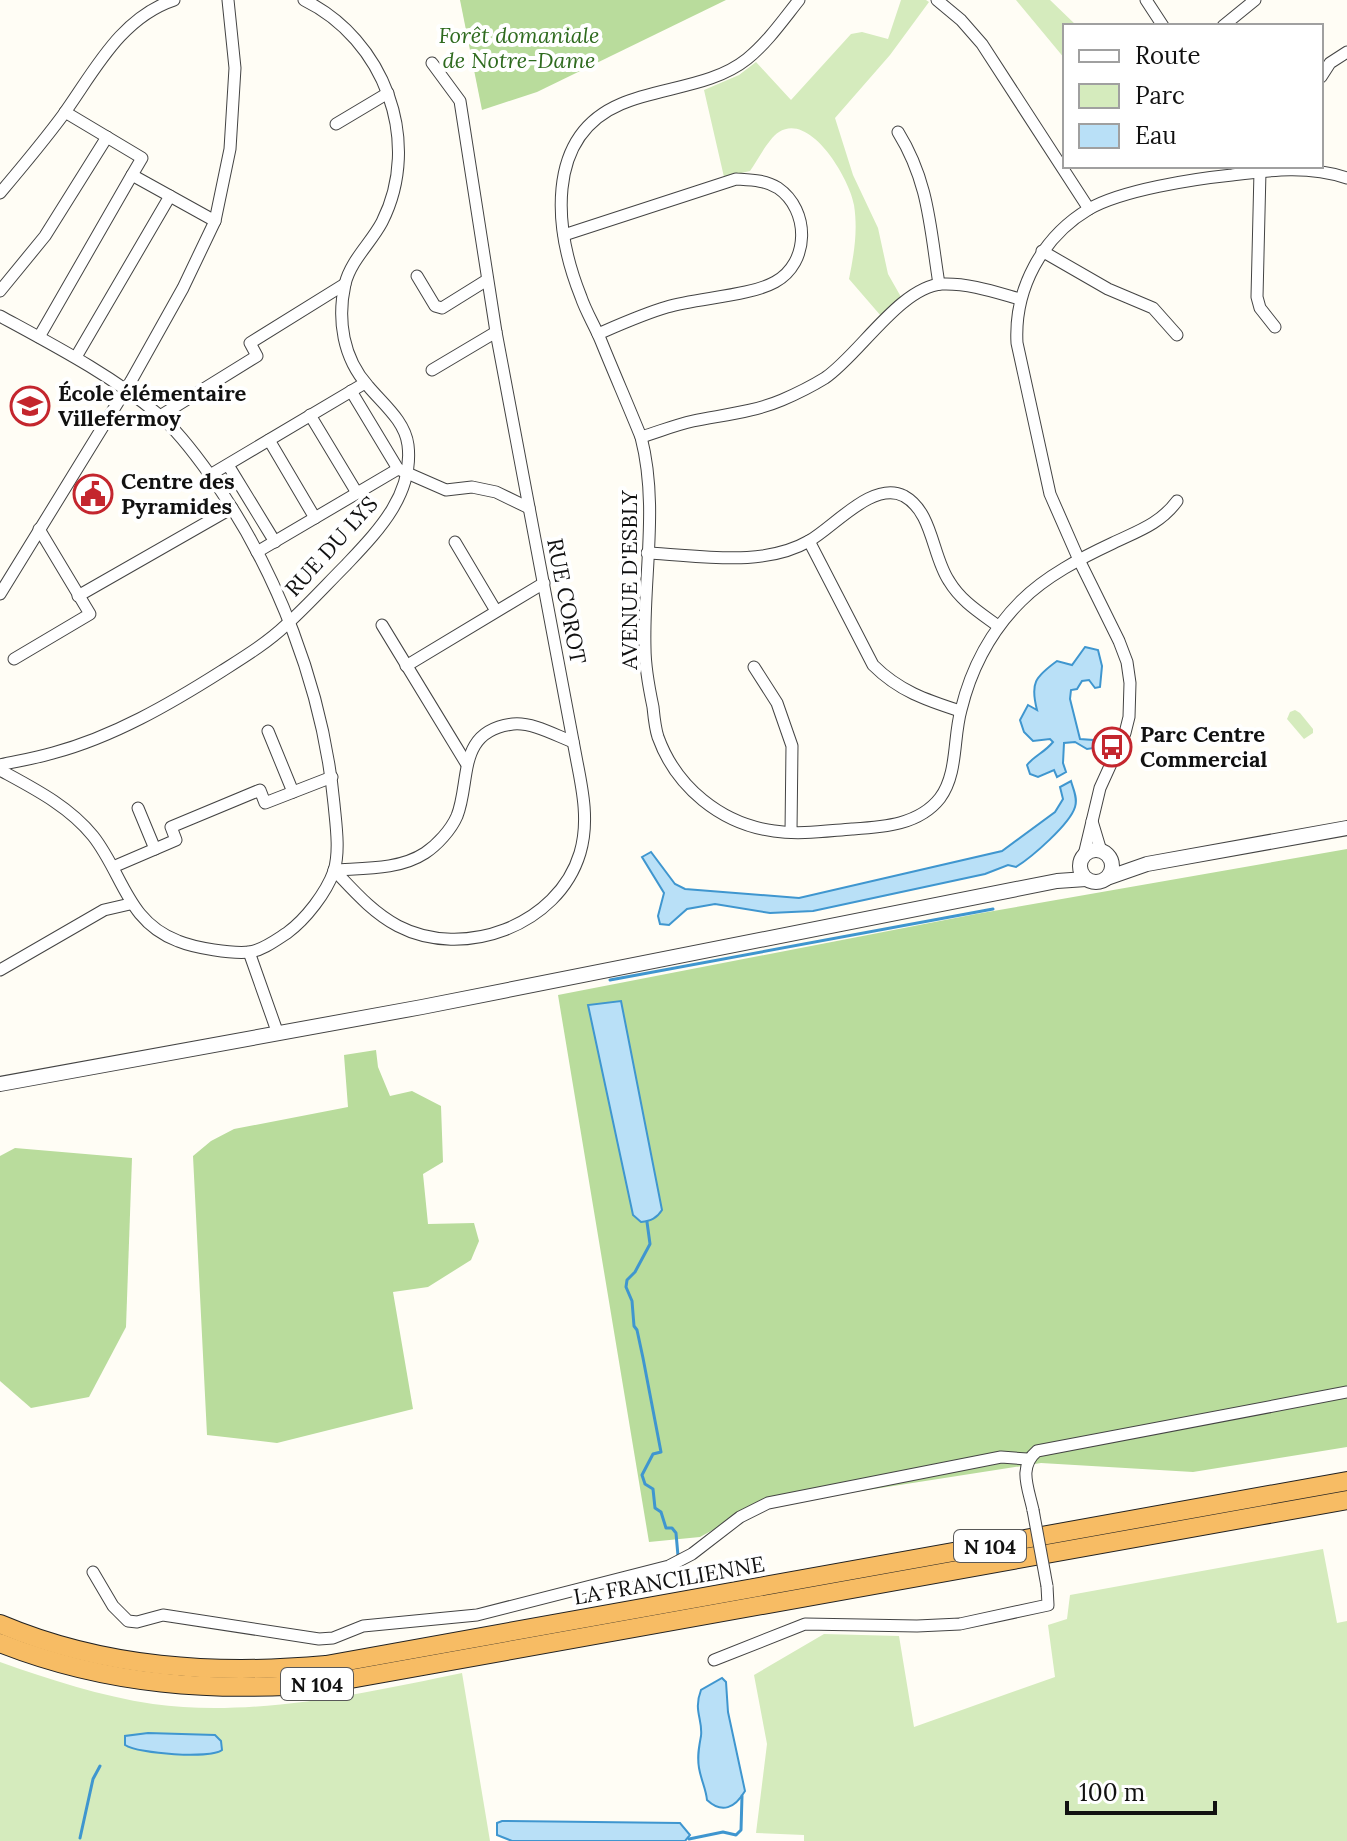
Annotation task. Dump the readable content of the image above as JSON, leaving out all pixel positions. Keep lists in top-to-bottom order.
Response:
{
  "streets": {
    "highway": ["N 104", "LA FRANCILIENNE"],
    "street": ["RUE DU LYS", "AVENUE D'ESBLY", "RUE COROT"]
  },
  "parks": ["Forêt domaniale de Notre-Dame"],
  "places": {
    "school or university": ["École élémentaire Villefermoy"],
    "public building": ["Centre des Pyramides"],
    "bus stop": ["Parc Centre Commercial"]
  },
  "legend": ["Route", "Parc", "Eau"],
  "scale_bar": "100 m"
}
